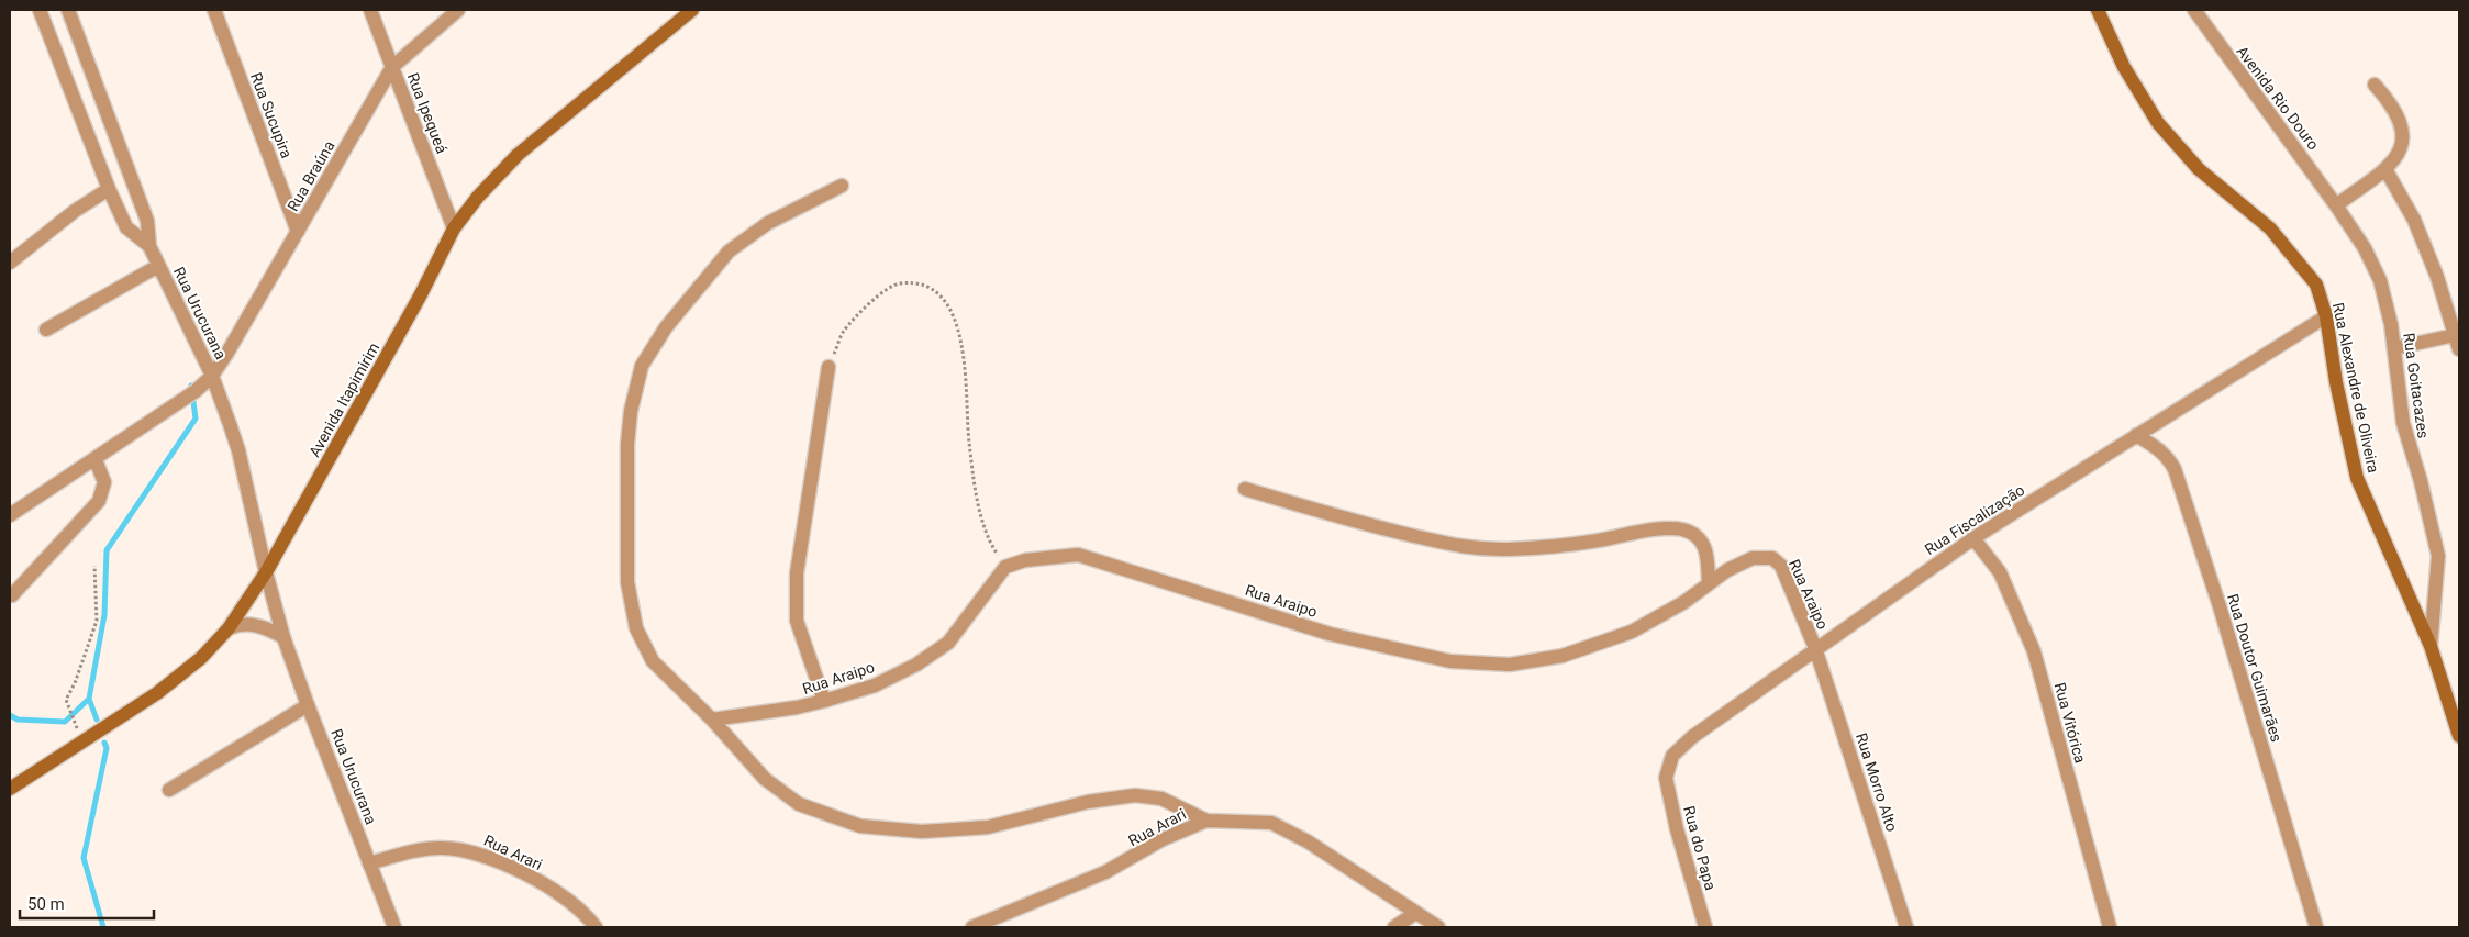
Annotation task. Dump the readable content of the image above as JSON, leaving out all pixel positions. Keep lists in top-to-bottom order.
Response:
{
  "streets": {
    "main road": ["Rua Alexandre de Oliveira", "Avenida Itapimirim"],
    "street": [
      "Avenida Rio Douro",
      "Rua Ipequeá",
      "Rua Sucupira",
      "Rua Braúna",
      "Rua Urucurana",
      "Rua Goitacazes",
      "Rua Fiscalização",
      "Rua Araipo",
      "Rua Doutor Guimarães",
      "Rua Vitórica",
      "Rua Morro Alto",
      "Rua Arari",
      "Rua do Papa"
    ]
  },
  "crossings": [
    ["Avenida Rio Douro", "Rua Goitacazes"],
    ["Rua Ipequeá", "Rua Braúna"],
    ["Rua Ipequeá", "Avenida Itapimirim"],
    ["Rua Sucupira", "Rua Braúna"],
    ["Rua Braúna", "Rua Urucurana"],
    ["Rua Urucurana", "Avenida Itapimirim"],
    ["Rua Urucurana", "Rua Arari"],
    ["Rua Goitacazes", "Rua Alexandre de Oliveira"],
    ["Rua Alexandre de Oliveira", "Rua Fiscalização"],
    ["Rua Fiscalização", "Rua Araipo"],
    ["Rua Fiscalização", "Rua Doutor Guimarães"],
    ["Rua Fiscalização", "Rua Vitórica"],
    ["Rua Fiscalização", "Rua Morro Alto"],
    ["Rua Fiscalização", "Rua do Papa"],
    ["Rua Araipo", "Rua Morro Alto"]
  ],
  "scale_bar": "50 m"
}
